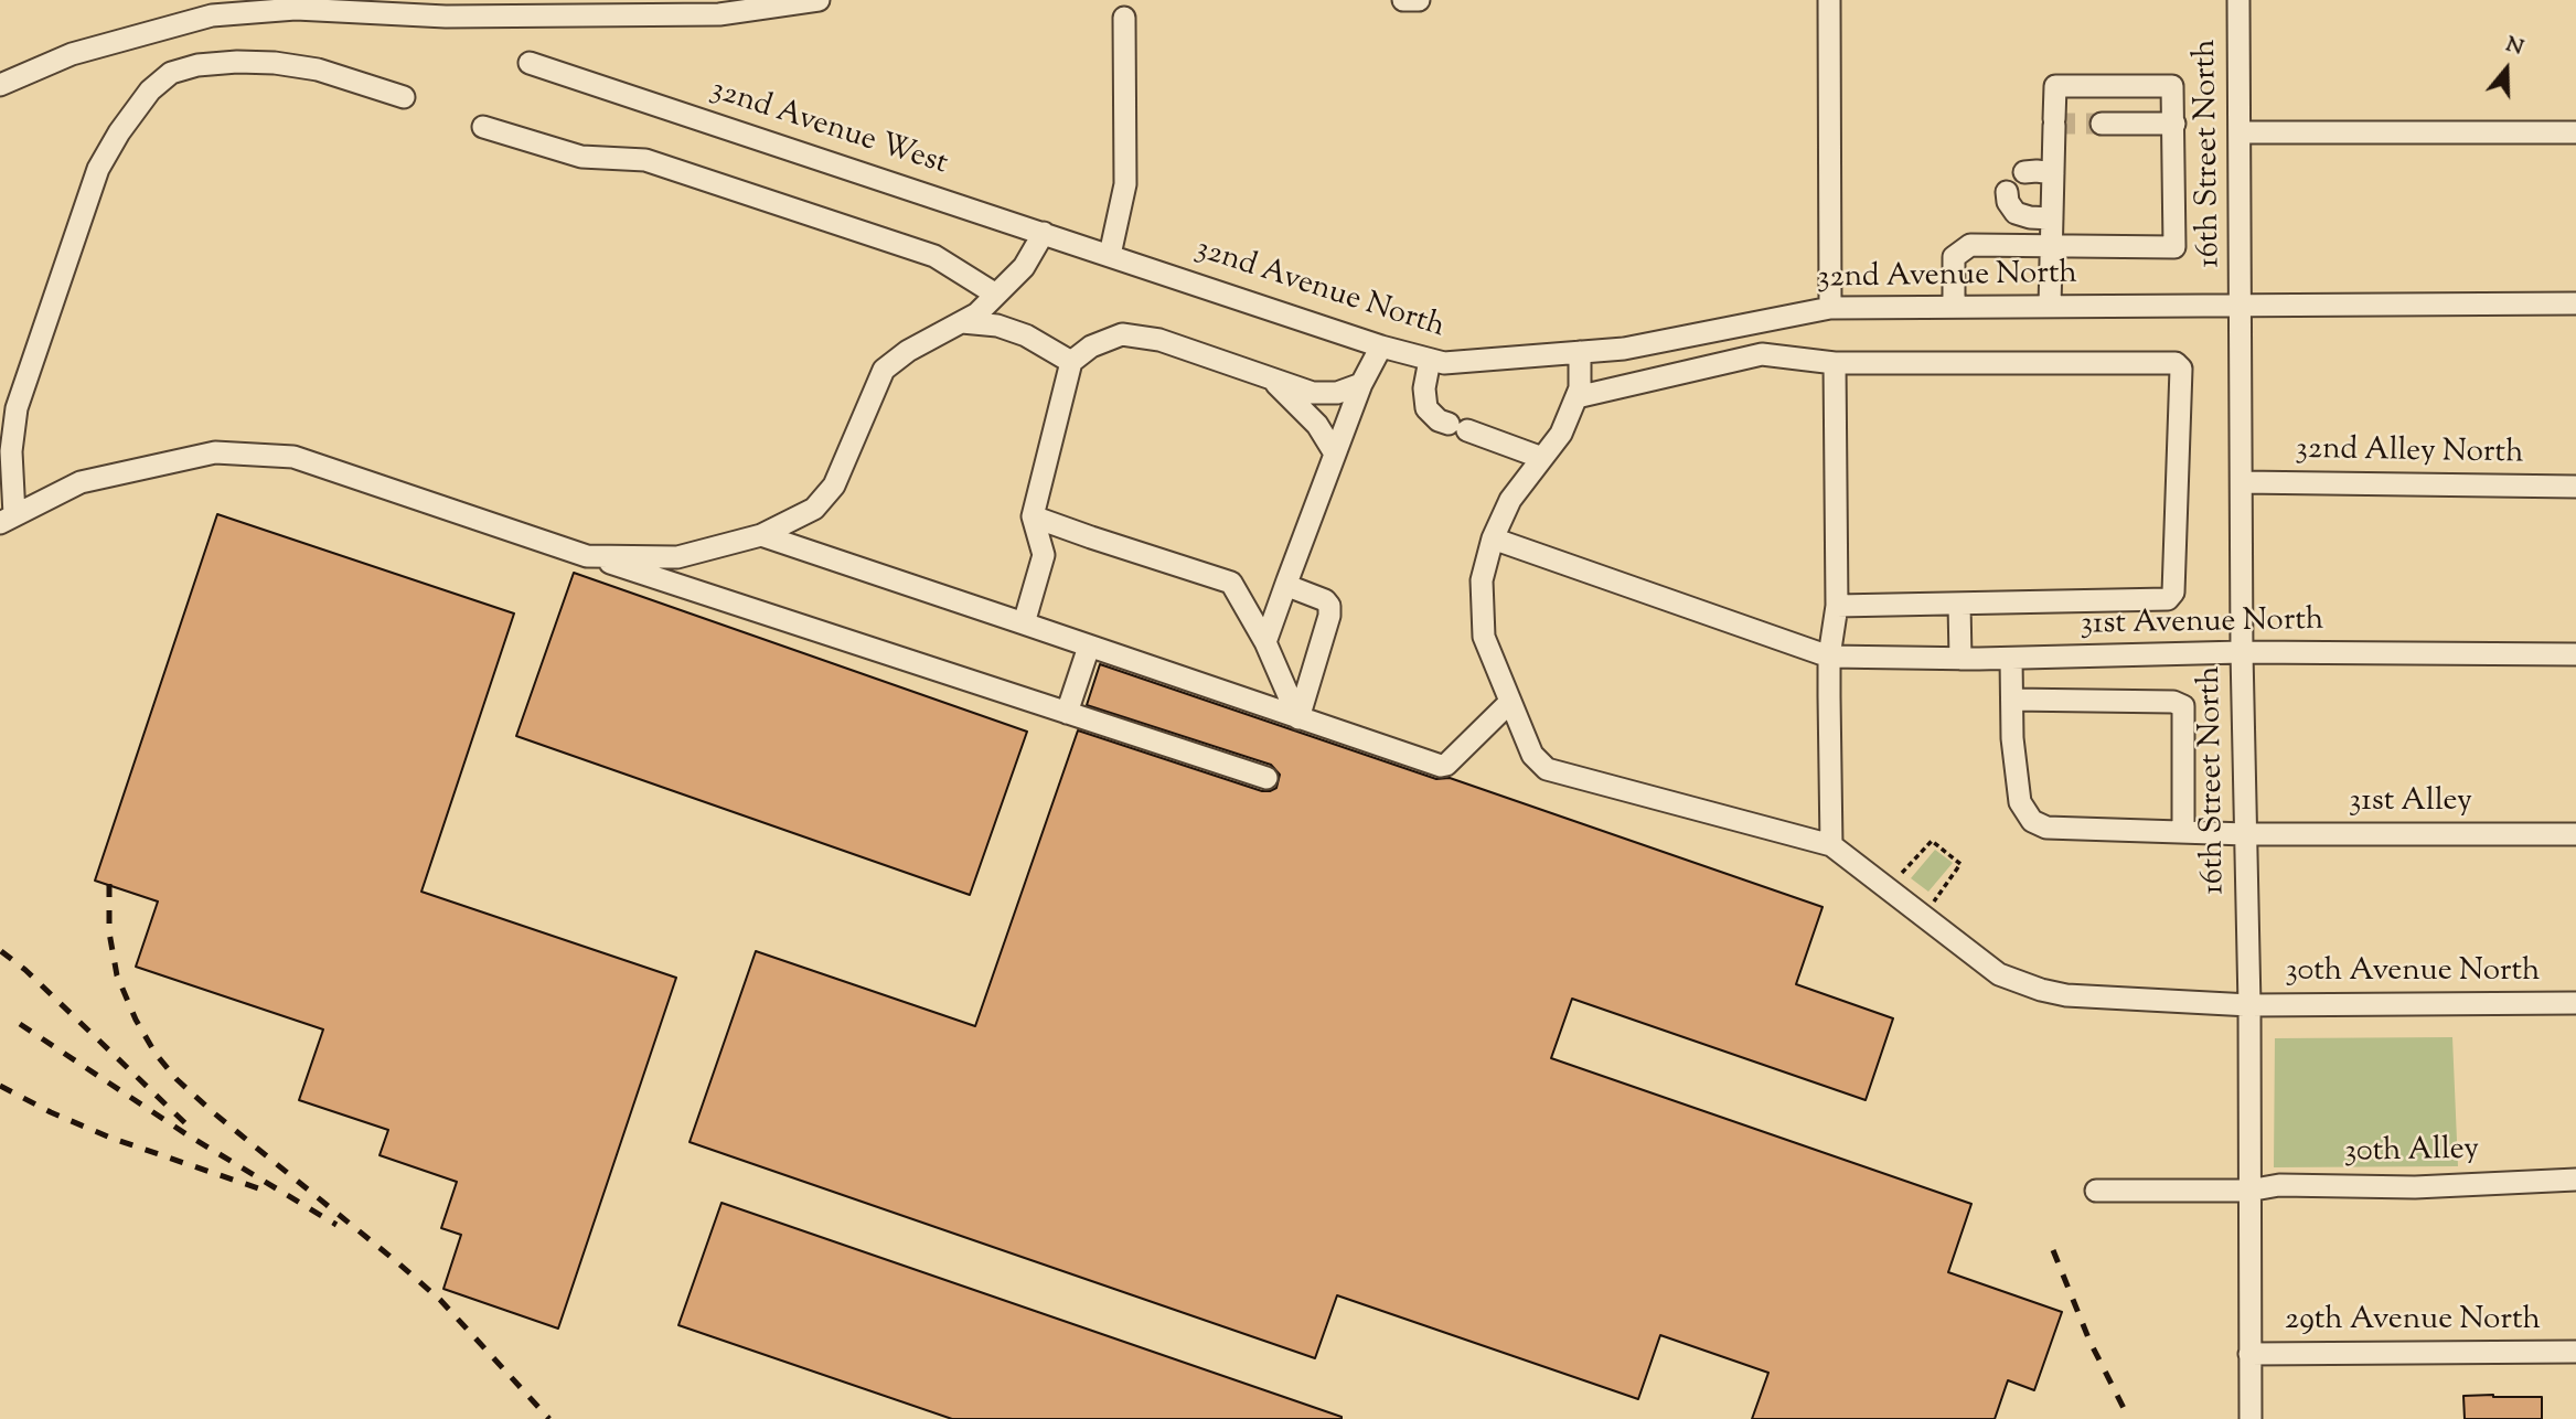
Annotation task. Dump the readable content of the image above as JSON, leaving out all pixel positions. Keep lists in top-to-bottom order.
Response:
{
  "streets": {
    "street": [
      "32nd Avenue West",
      "16th Street North",
      "32nd Avenue North",
      "32nd Alley North",
      "31st Avenue North",
      "31st Alley",
      "30th Avenue North",
      "30th Alley",
      "29th Avenue North"
    ]
  },
  "crossings": [
    ["32nd Avenue West", "32nd Avenue North"],
    ["16th Street North", "32nd Avenue North"],
    ["16th Street North", "32nd Alley North"],
    ["16th Street North", "31st Avenue North"],
    ["16th Street North", "31st Alley"],
    ["16th Street North", "30th Avenue North"],
    ["16th Street North", "30th Alley"],
    ["16th Street North", "29th Avenue North"]
  ],
  "north": "top"
}
